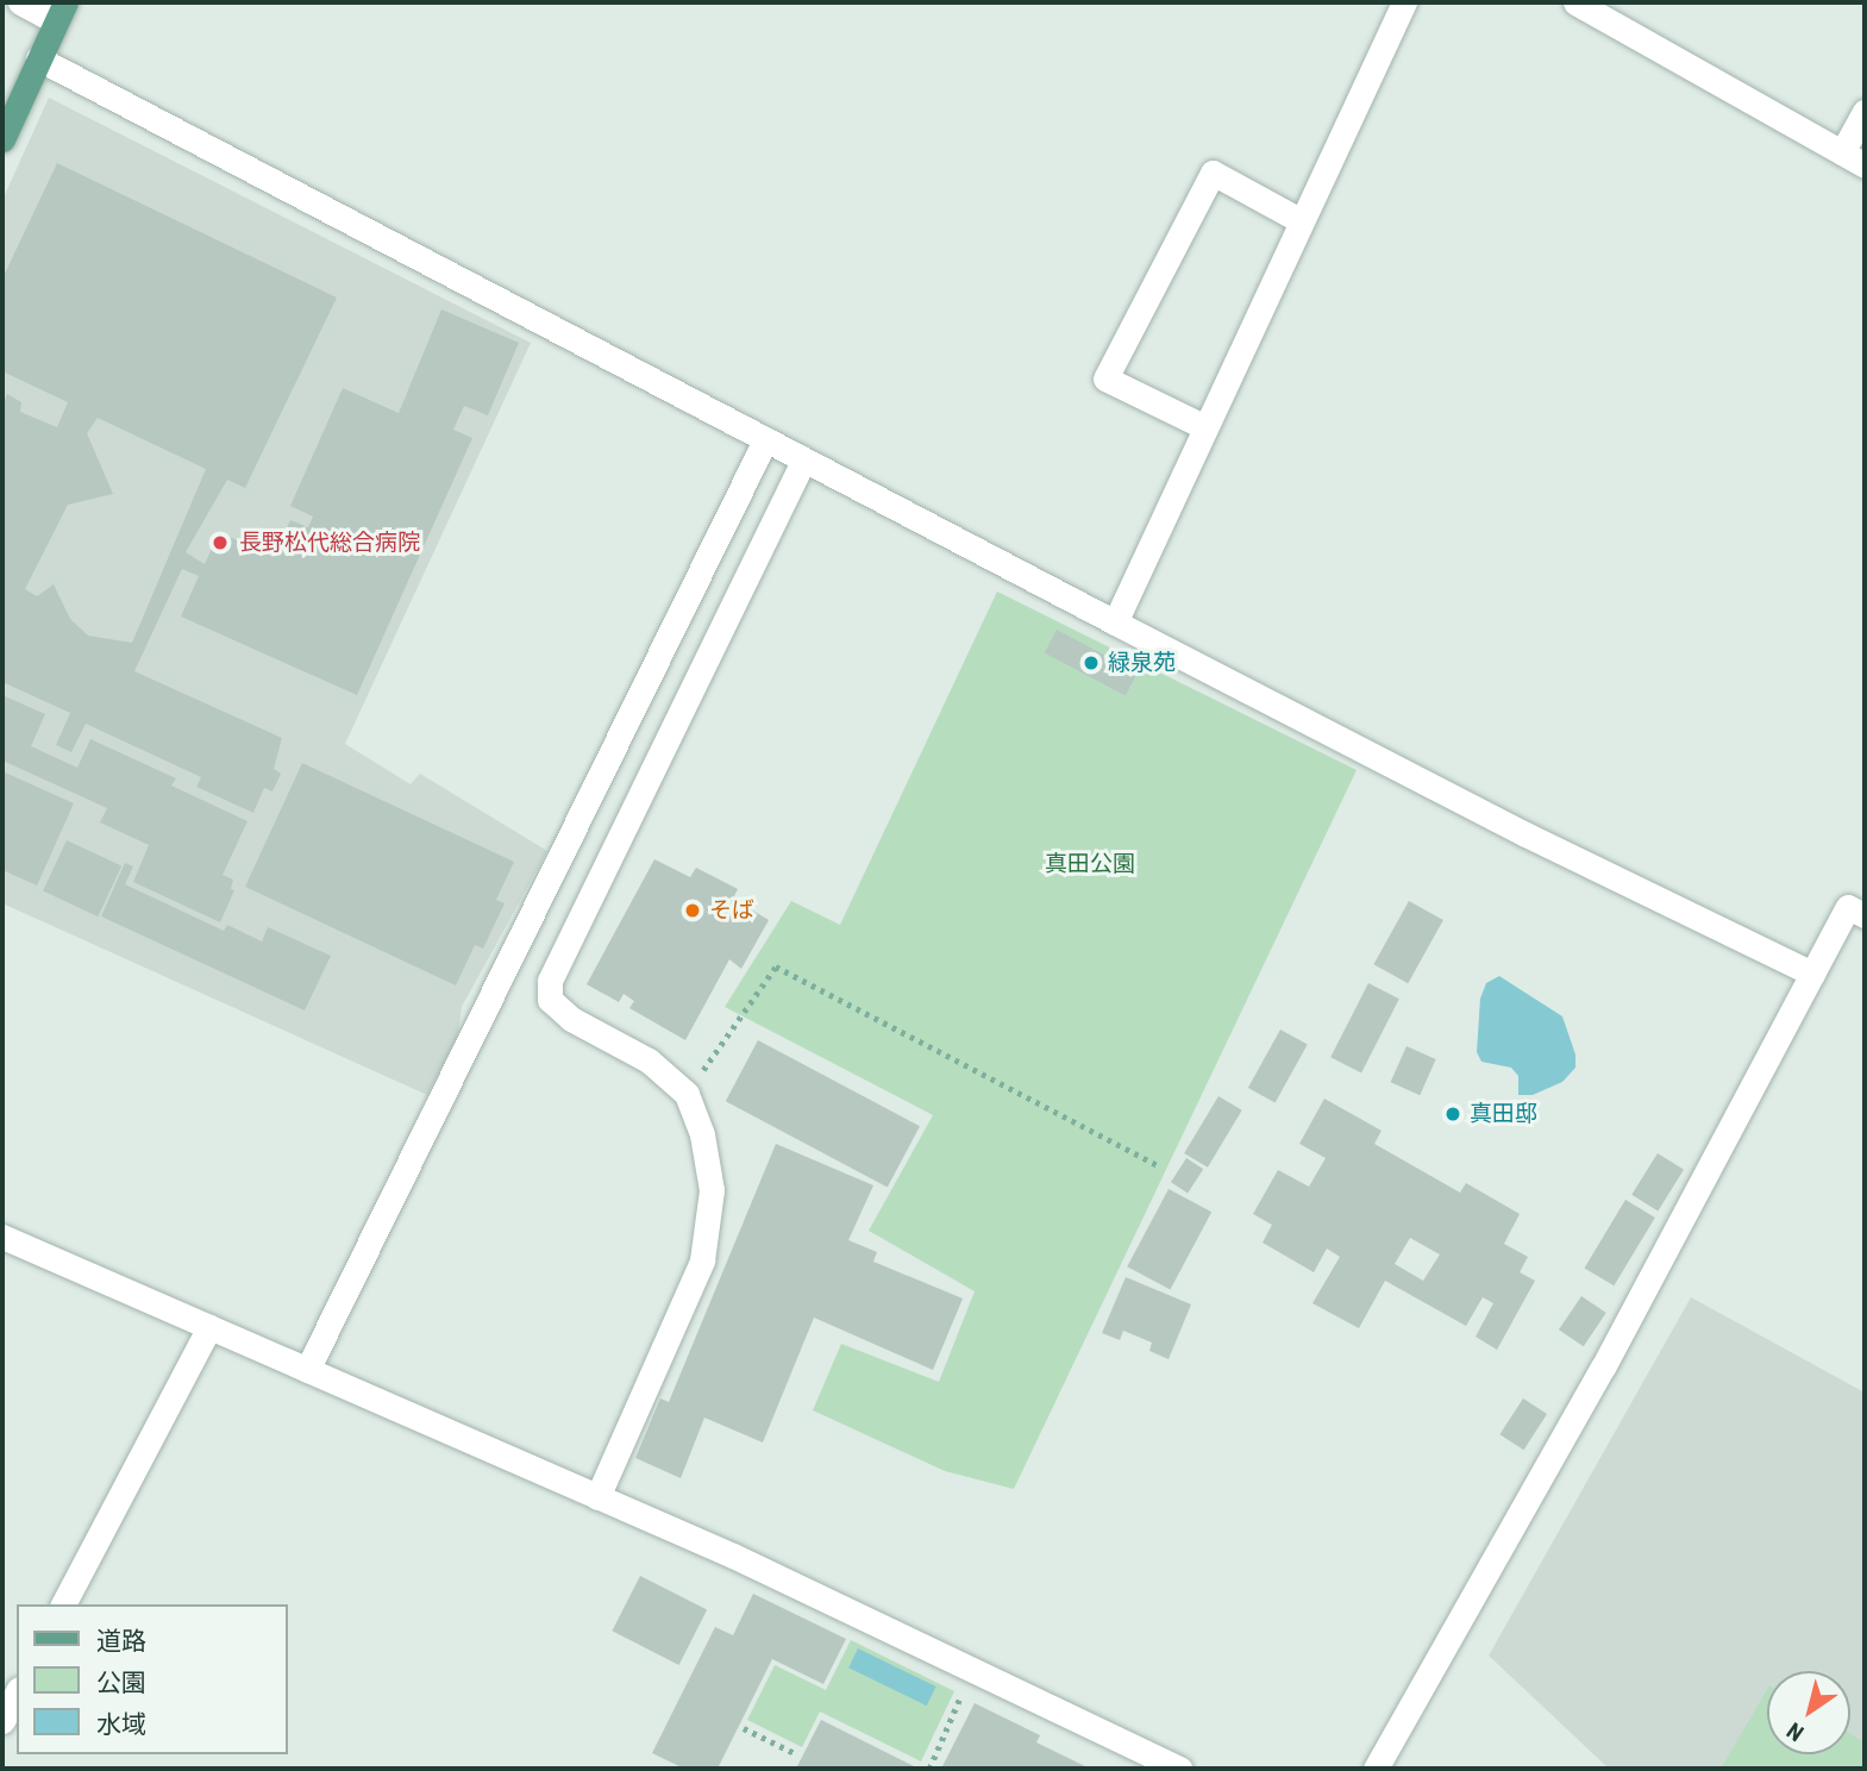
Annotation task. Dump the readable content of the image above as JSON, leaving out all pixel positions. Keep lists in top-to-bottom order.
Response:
{
  "parks": ["真田公園"],
  "places": [
    "長野松代総合病院",
    "緑泉苑",
    "そば",
    "真田邸"
  ],
  "legend": ["道路", "公園", "水域"],
  "north": "bottom left"
}
